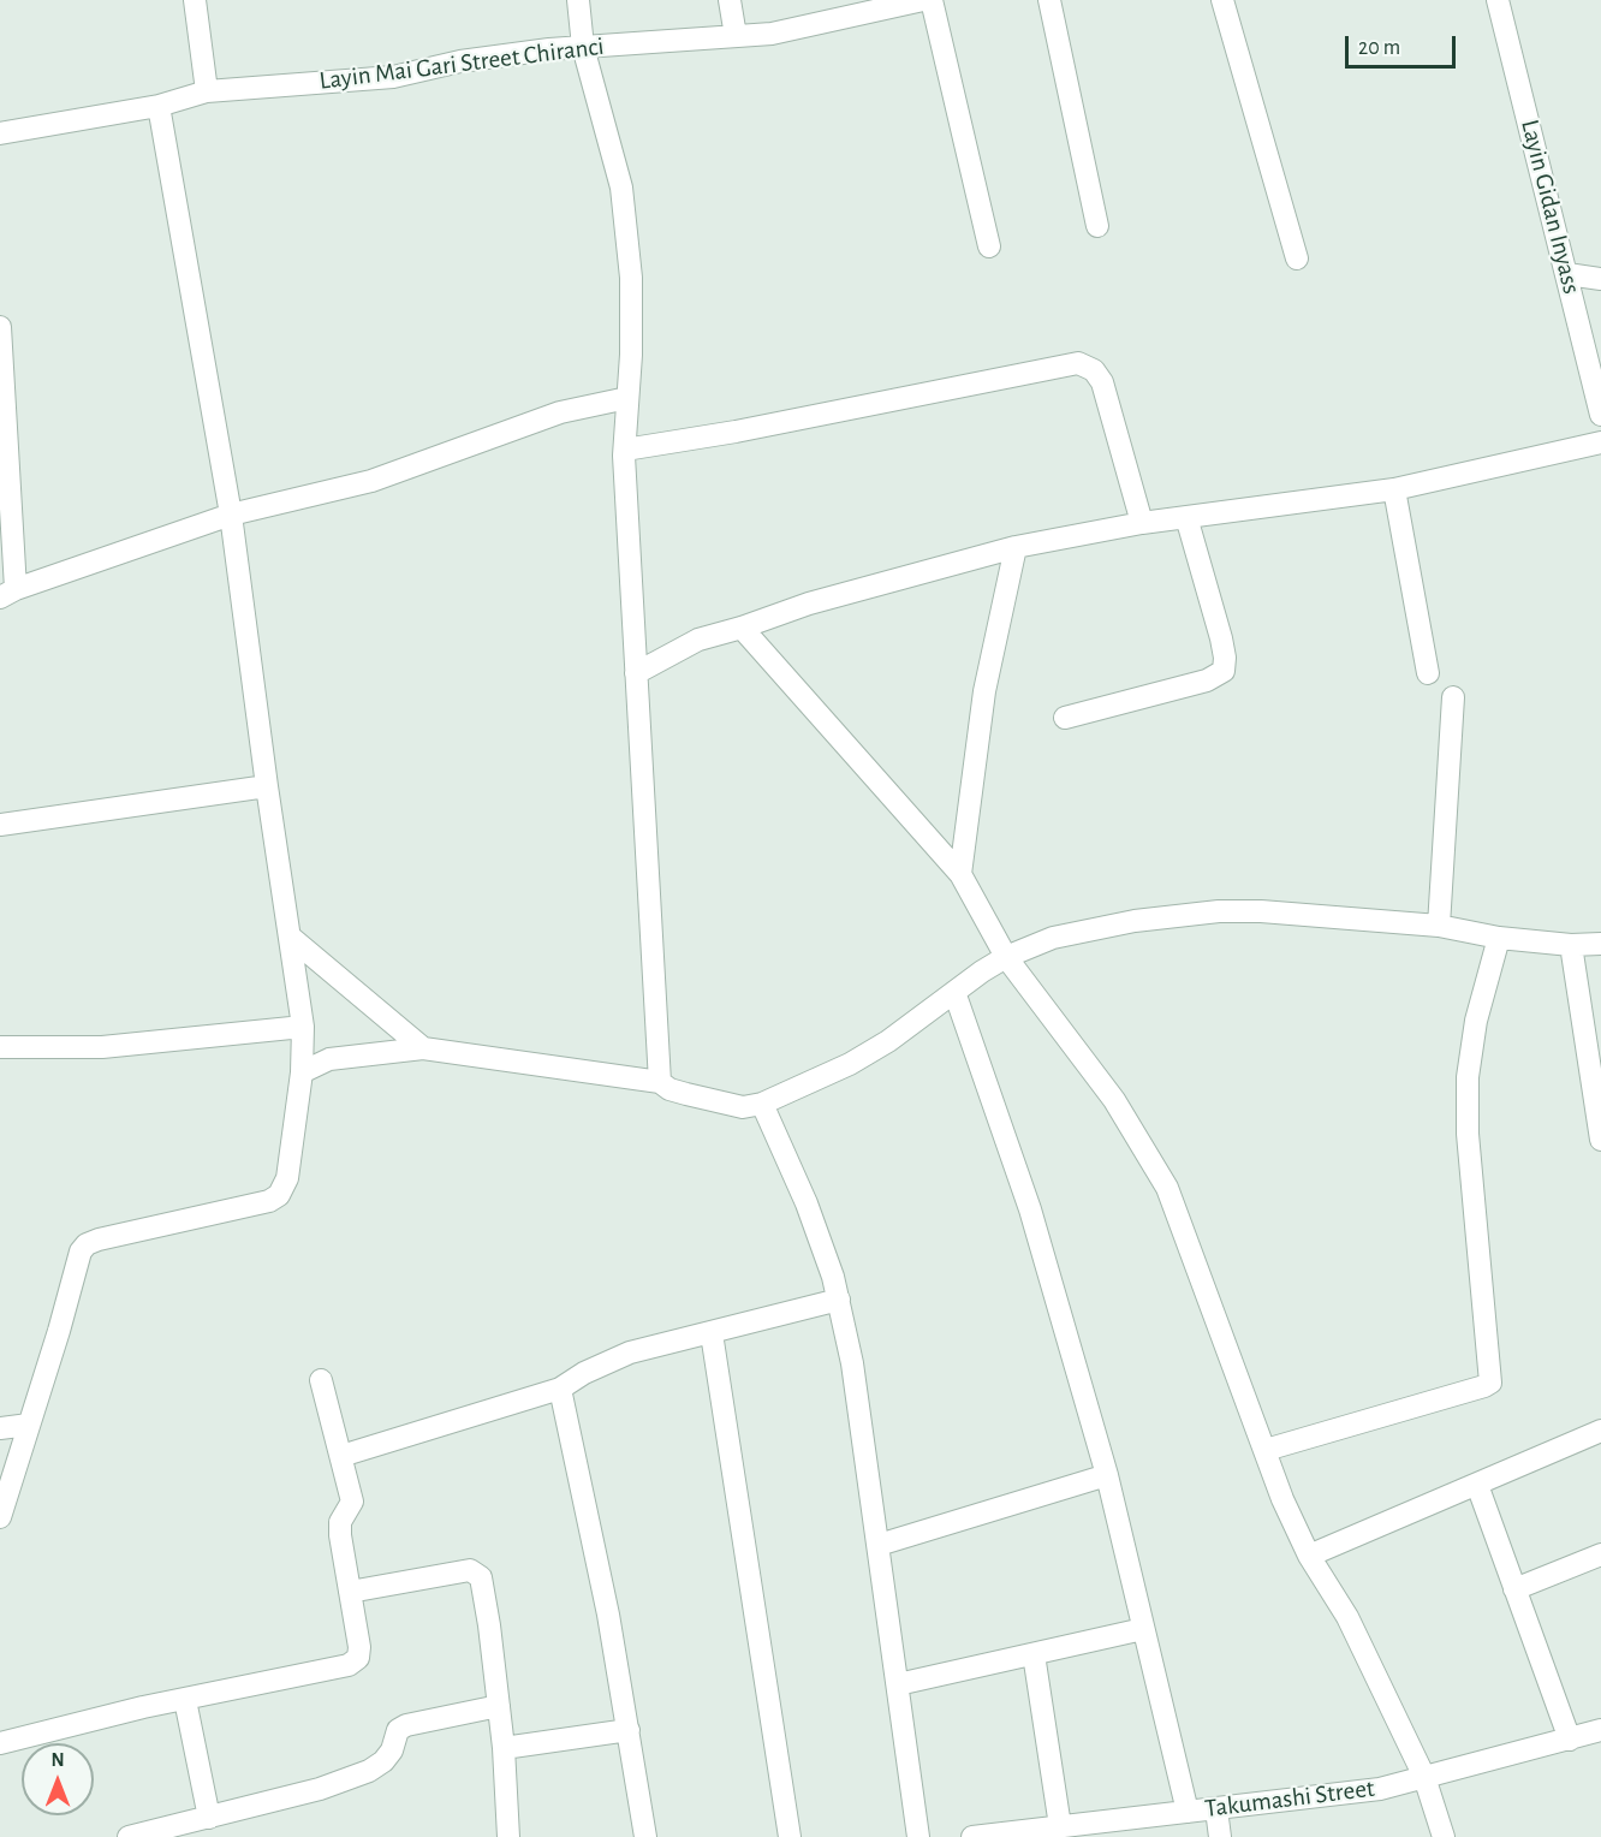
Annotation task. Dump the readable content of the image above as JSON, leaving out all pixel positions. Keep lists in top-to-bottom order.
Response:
{
  "streets": {
    "street": ["Layin Mai Gari Street Chiranci", "Layin Gidan Inyass", "Takumashi Street"]
  },
  "scale_bar": "20 m",
  "north": "top"
}
